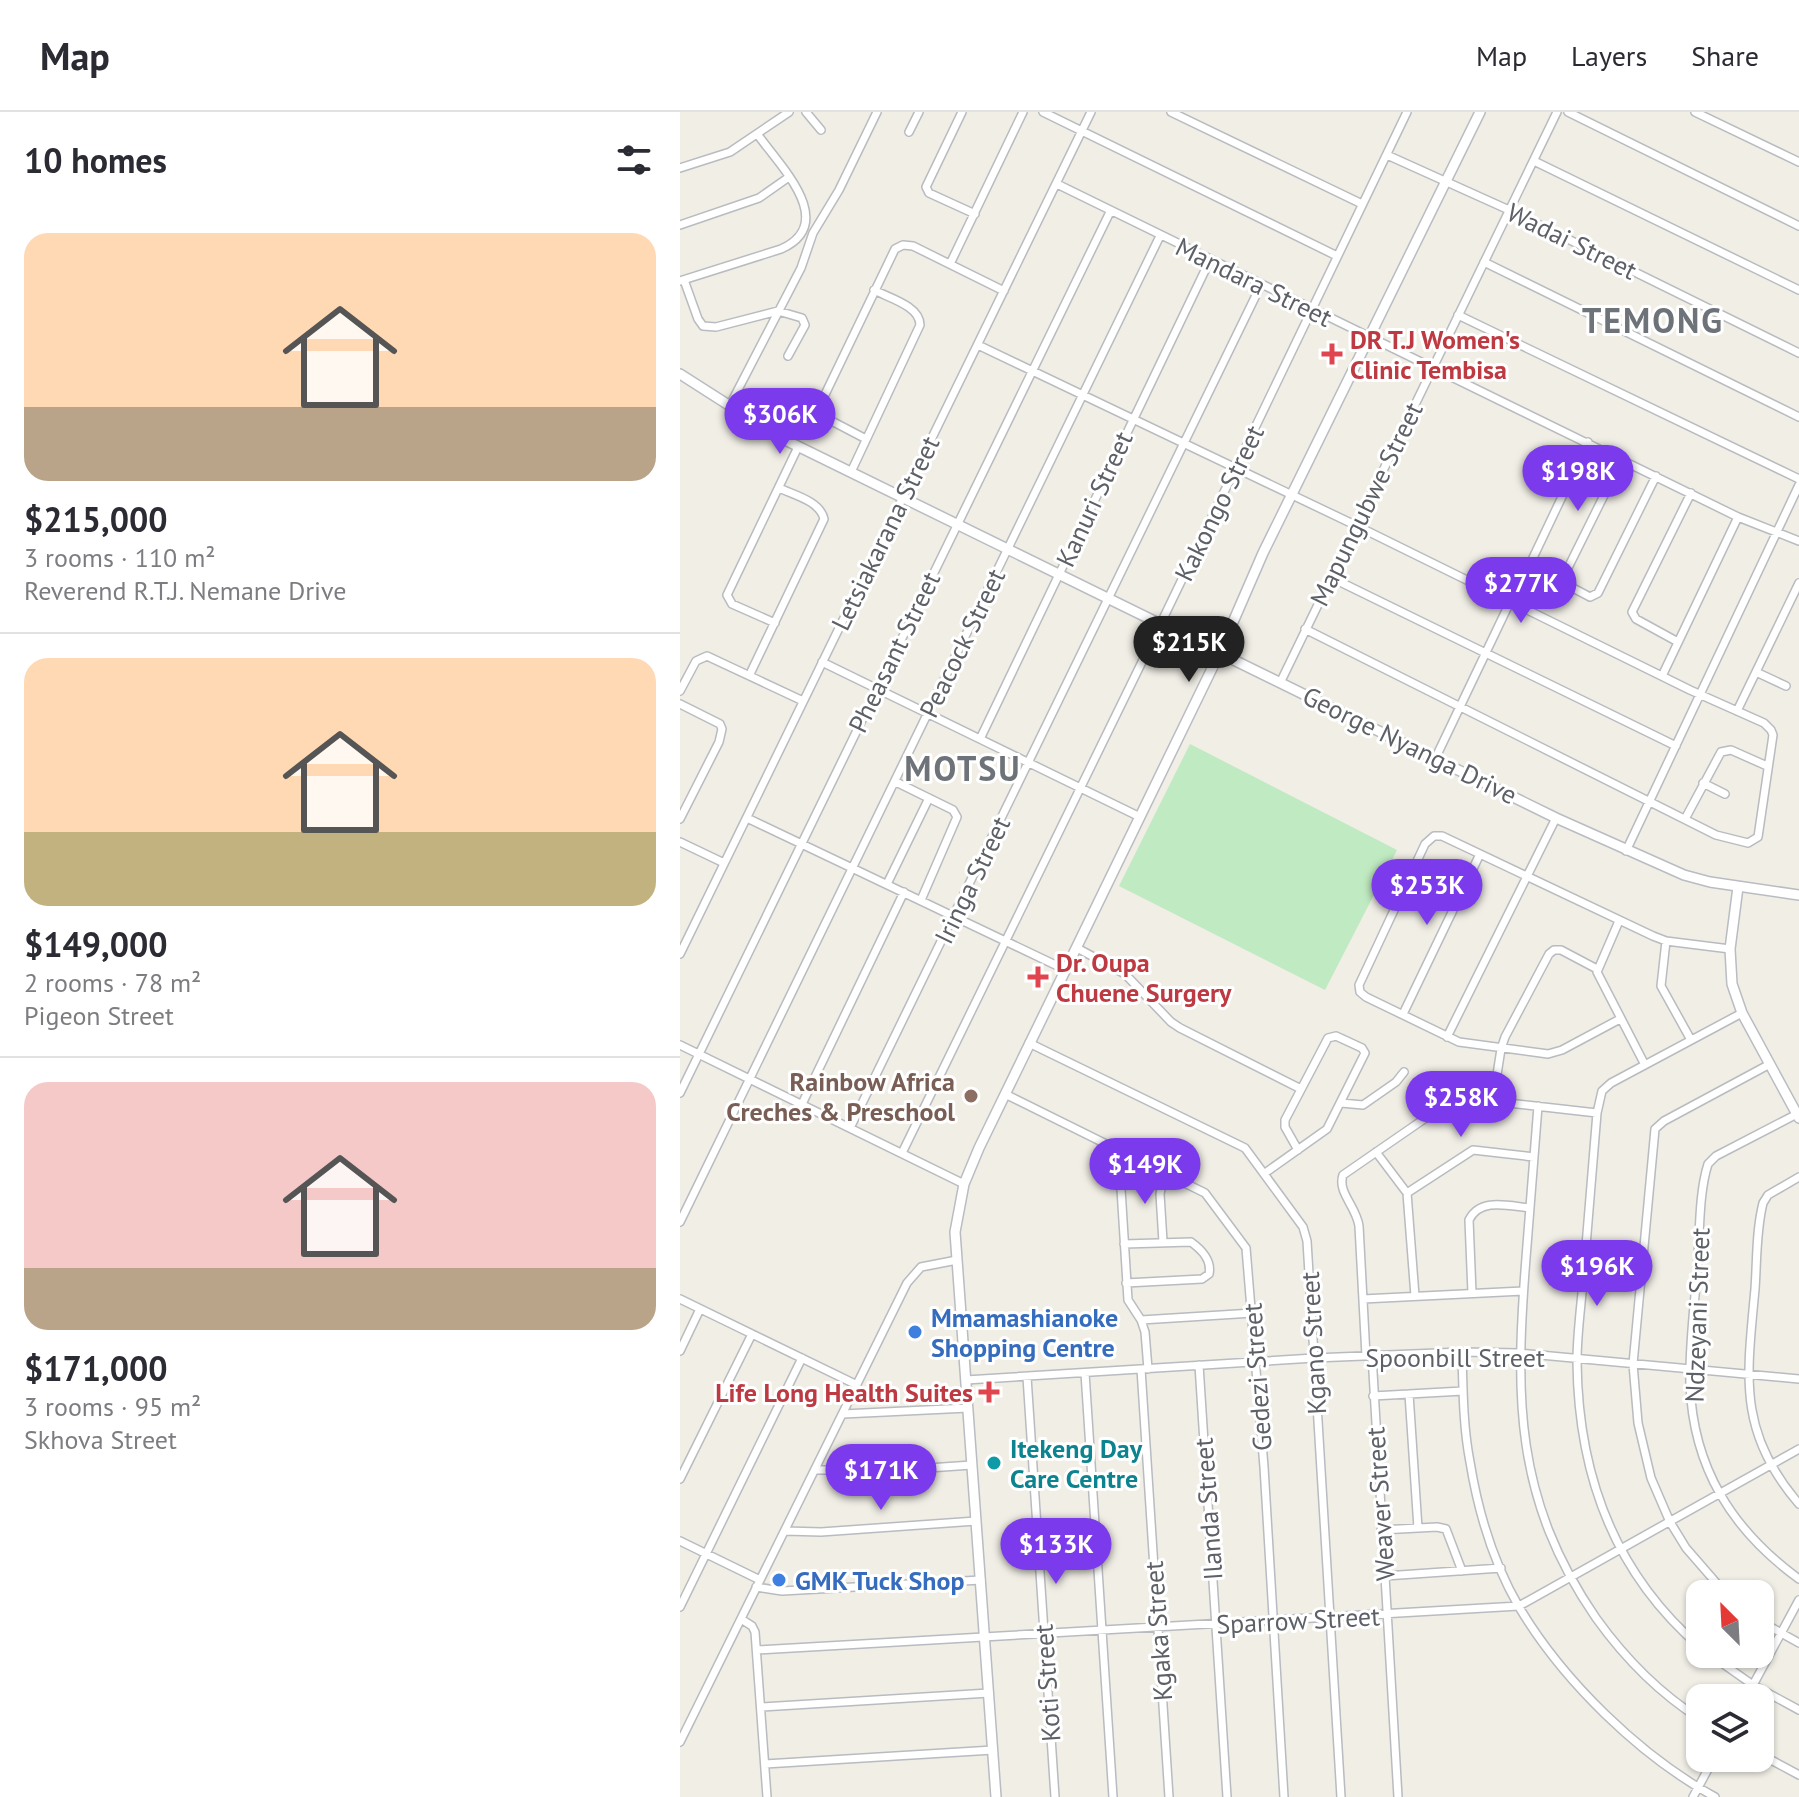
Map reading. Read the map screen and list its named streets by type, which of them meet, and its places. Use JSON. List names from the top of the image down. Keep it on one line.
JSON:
{"streets":{"street":["Wadai Street","Mandara Street","Kanuri Street","Kakongo Street","Mapungubwe Street","Letsiakarana Street","Peacock Street","Pheasant Street","George Nyanga Drive","Iringa Street","Ndzeyani Street","Kgano Street","Spoonbill Street","Gedezi Street","Weaver Street","Ilanda Street","Sparrow Street","Kgaka Street","Koti Street"]},"crossings":[["Wadai Street","Kakongo Street"],["Wadai Street","Mapungubwe Street"],["Mandara Street","Kanuri Street"],["Mandara Street","Kakongo Street"],["Mandara Street","Mapungubwe Street"],["Mandara Street","Letsiakarana Street"],["Mandara Street","Peacock Street"],["Mandara Street","Pheasant Street"],["Mandara Street","Iringa Street"],["Kanuri Street","George Nyanga Drive"],["Kakongo Street","George Nyanga Drive"],["Mapungubwe Street","George Nyanga Drive"],["Letsiakarana Street","George Nyanga Drive"],["Peacock Street","George Nyanga Drive"],["Pheasant Street","George Nyanga Drive"],["George Nyanga Drive","Iringa Street"],["Ndzeyani Street","Spoonbill Street"],["Ndzeyani Street","Sparrow Street"],["Kgano Street","Spoonbill Street"],["Kgano Street","Sparrow Street"],["Spoonbill Street","Gedezi Street"],["Spoonbill Street","Weaver Street"],["Spoonbill Street","Ilanda Street"],["Spoonbill Street","Kgaka Street"],["Spoonbill Street","Koti Street"],["Gedezi Street","Sparrow Street"],["Gedezi Street","Kgaka Street"],["Weaver Street","Sparrow Street"],["Ilanda Street","Sparrow Street"],["Sparrow Street","Kgaka Street"],["Sparrow Street","Koti Street"]],"districts":["TEMONG","MOTSU"],"places":{"health":["DR T.J Women's Clinic Tembisa","Dr. Oupa Chuene Surgery","Life Long Health Suites"],"other":["Rainbow Africa Creches & Preschool","Mmamashianoke Shopping Centre","Itekeng Day Care Centre","GMK Tuck Shop"]},"north":"top left","page":{"header":"Map","nav":["Map","Layers","Share"],"heading":"10 homes","list":[{"name":"$215,000","note":"3 rooms · 110 m² · Reverend R.T.J. Nemane Drive"},{"name":"$149,000","note":"2 rooms · 78 m² · Pigeon Street"},{"name":"$171,000","note":"3 rooms · 95 m² · Skhova Street"}],"price":["$306K","$198K","$277K","$215K","$253K","$258K","$149K","$196K","$171K","$133K"]}}
